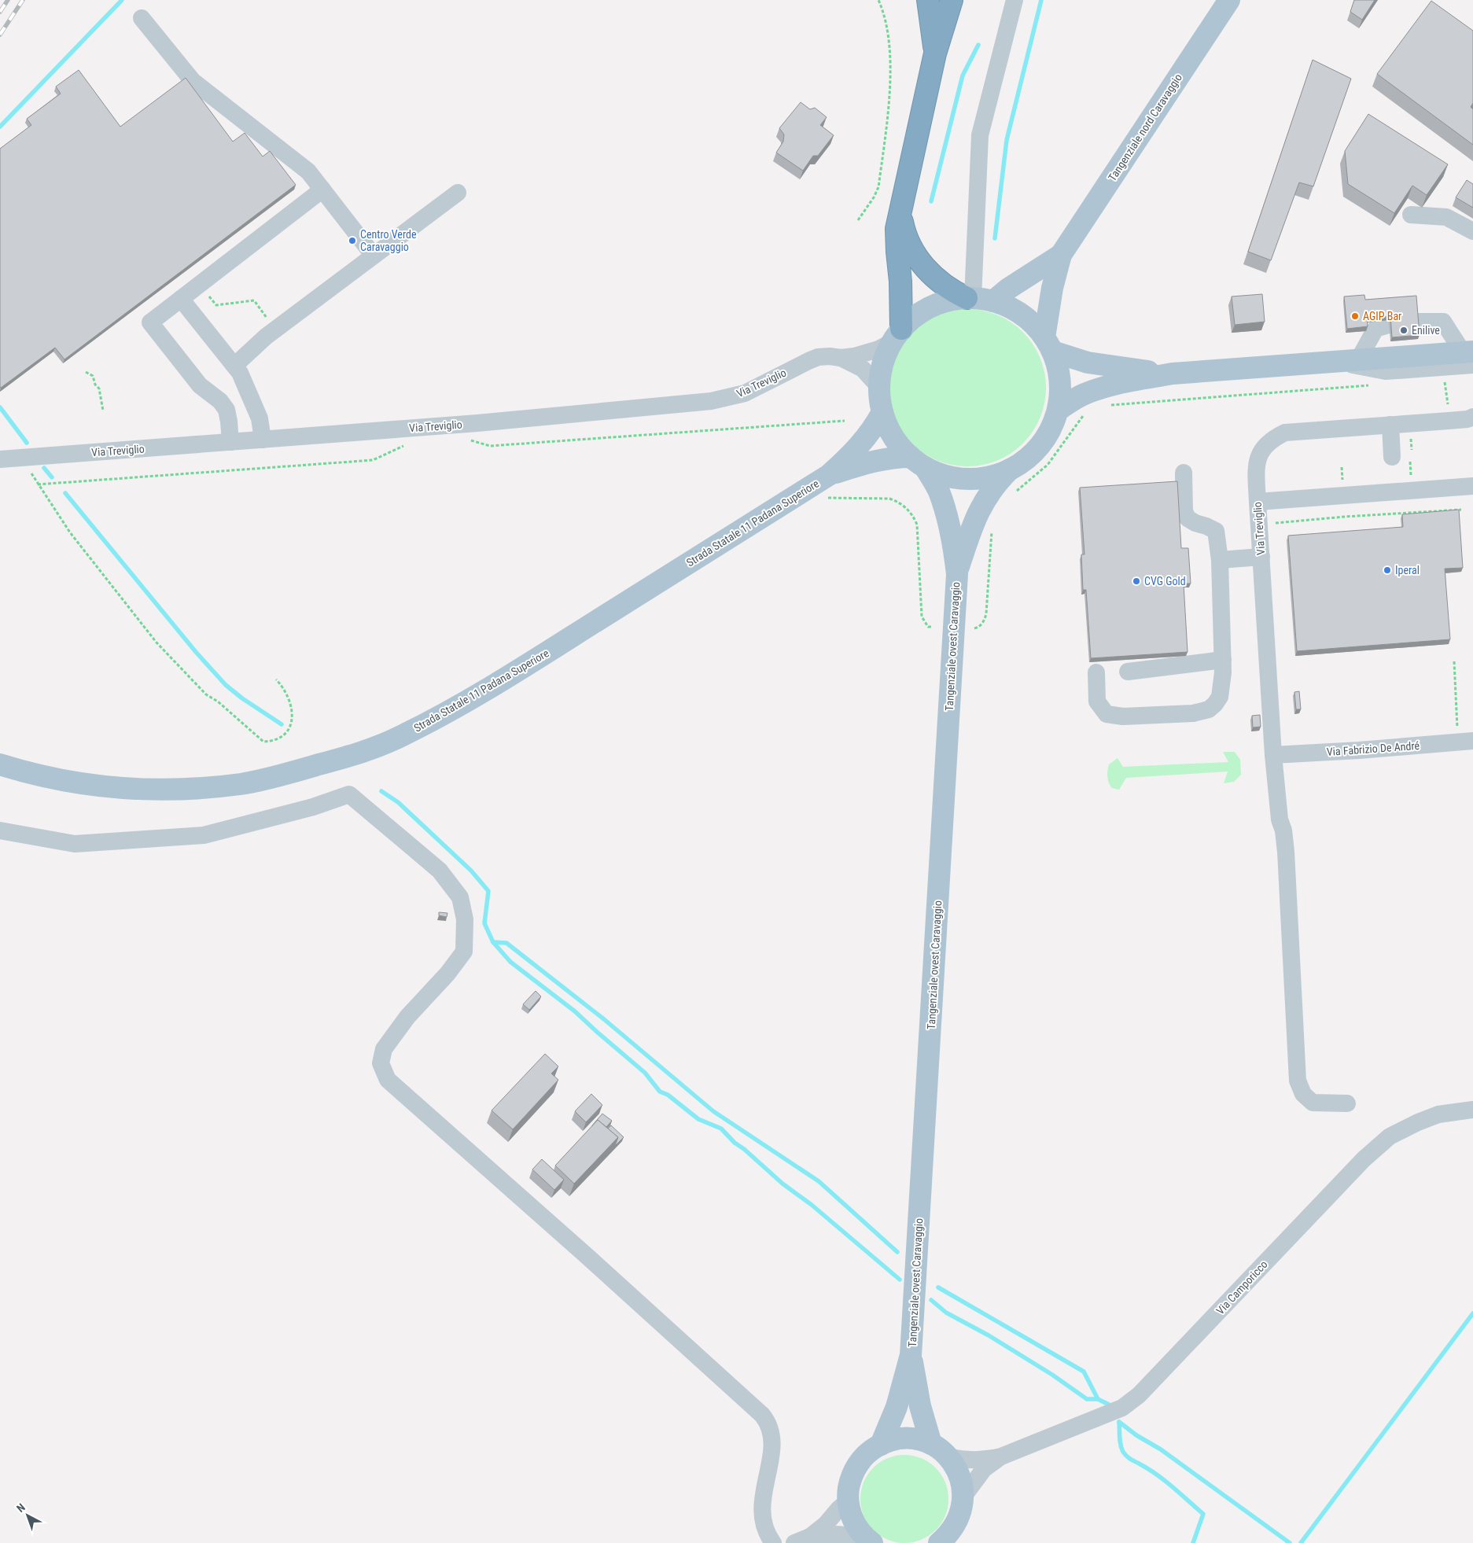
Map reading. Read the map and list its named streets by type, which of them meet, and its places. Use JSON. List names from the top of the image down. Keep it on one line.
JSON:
{"streets":{"main road":["Tangenziale nord Caravaggio","Strada Statale 11 Padana Superiore","Tangenziale ovest Caravaggio"],"street":["Via Treviglio","Via Fabrizio De André","Via Camporicco"]},"crossings":[["Via Treviglio","Via Fabrizio De André"],["Strada Statale 11 Padana Superiore","Tangenziale ovest Caravaggio"]],"places":["Centro Verde Caravaggio","AGIP Bar","Enilive","Iperal","CVG Gold"],"north":"top left"}
